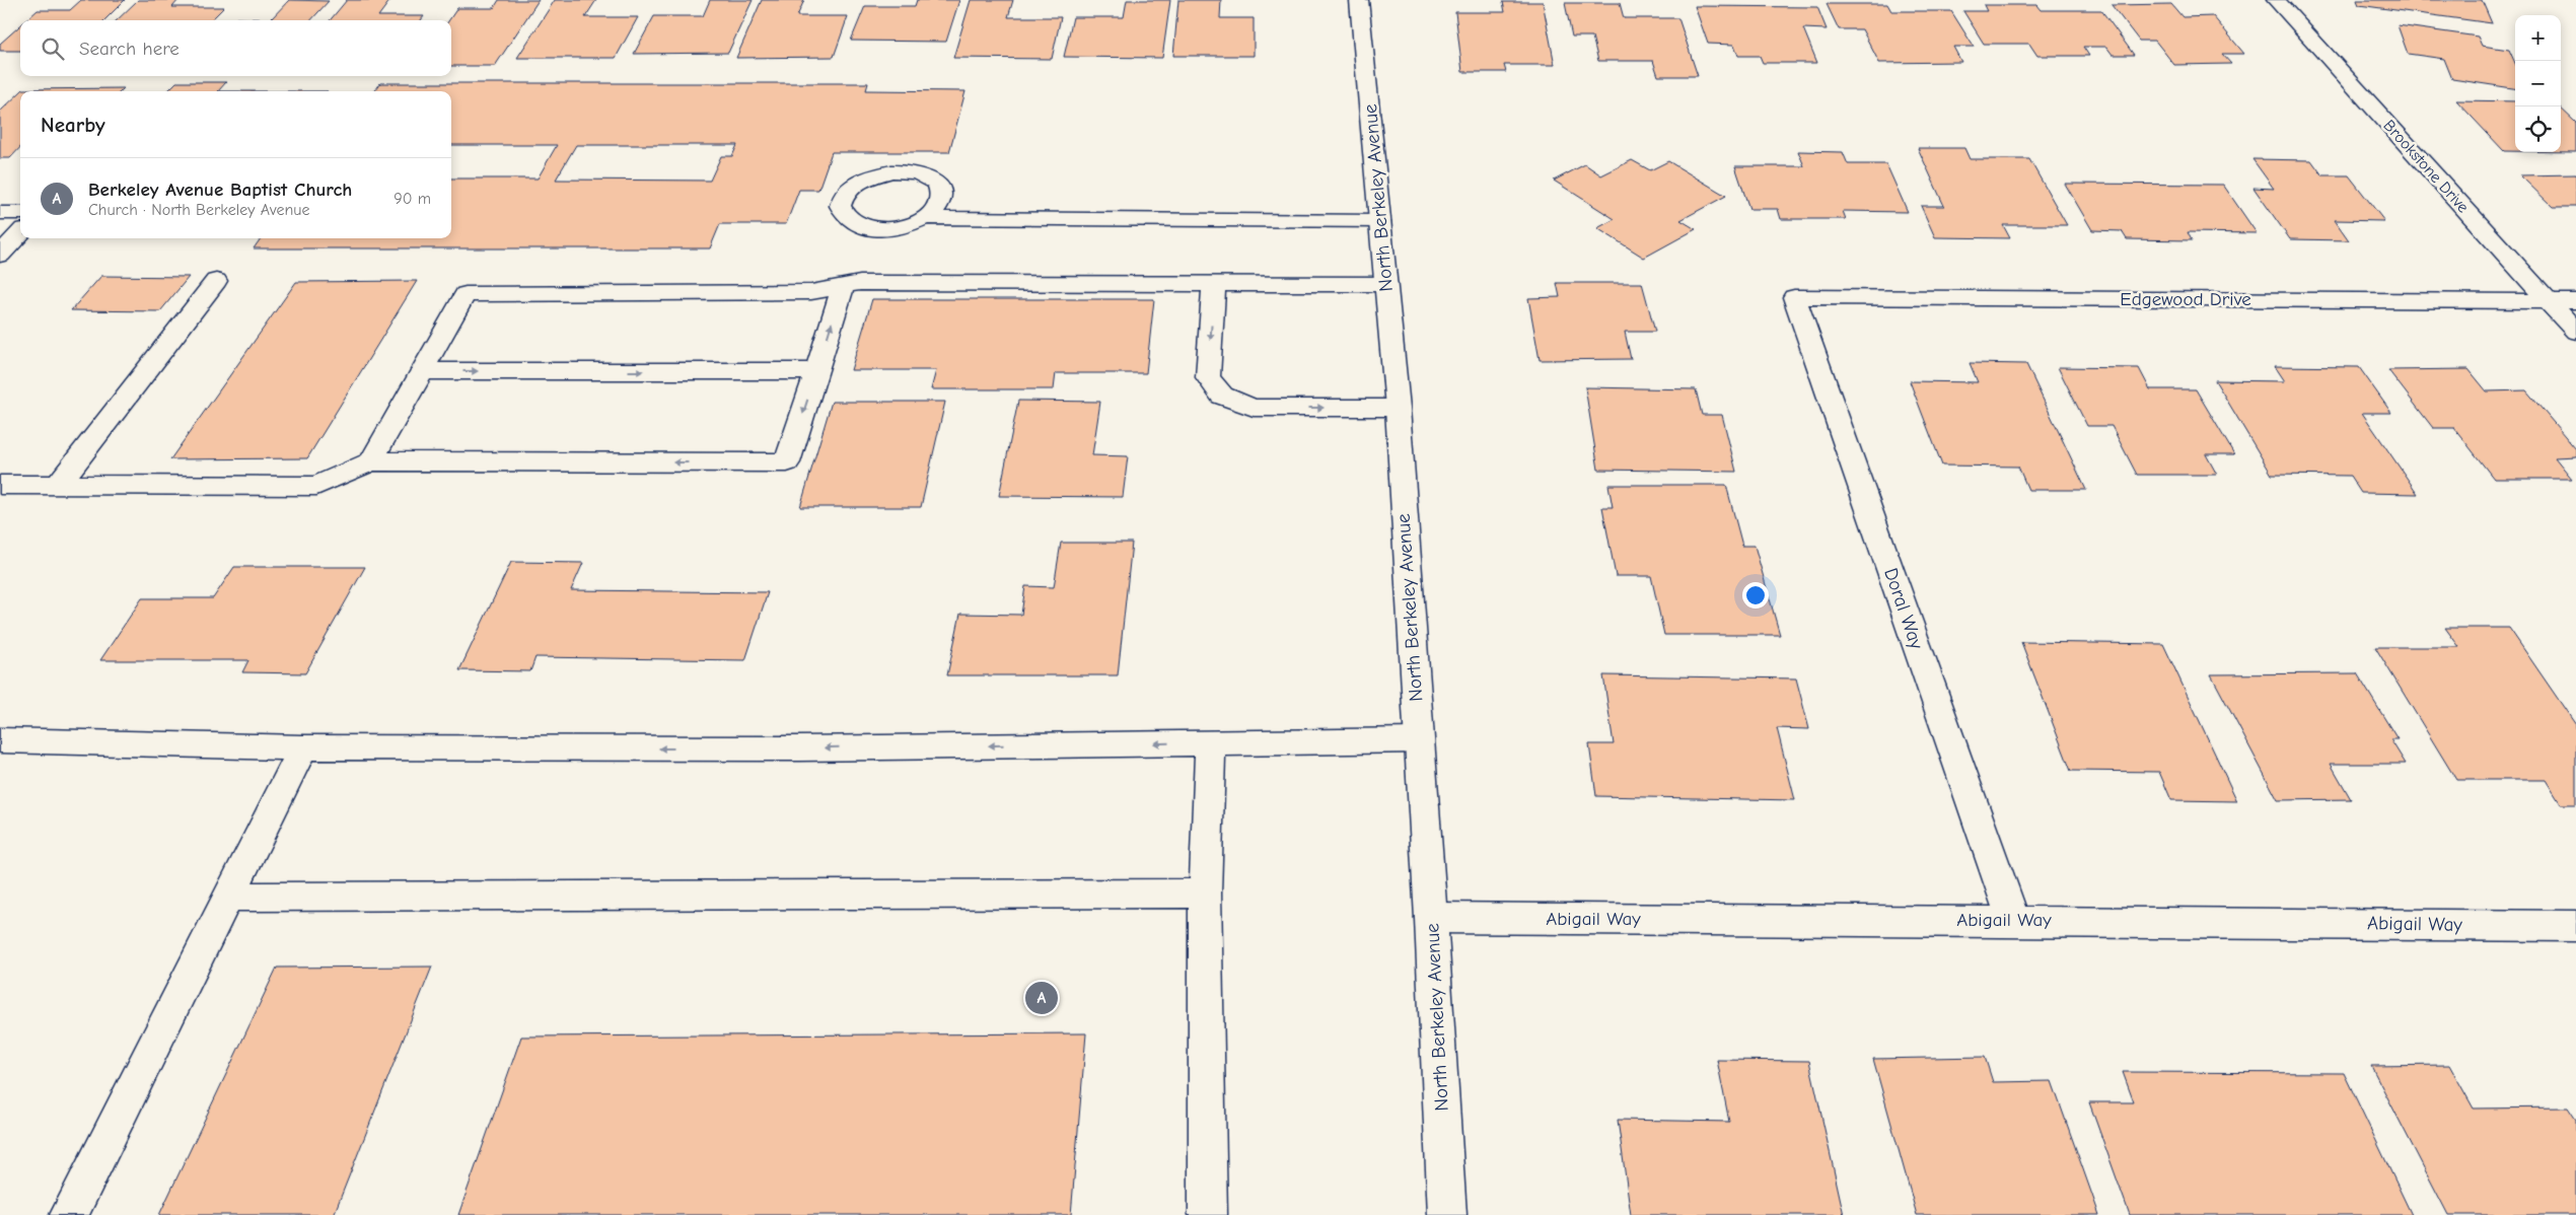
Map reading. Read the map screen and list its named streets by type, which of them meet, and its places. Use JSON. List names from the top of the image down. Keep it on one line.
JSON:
{"streets":{"street":["Brookstone Drive","North Berkeley Avenue","Edgewood Drive","Doral Way","Abigail Way"]},"crossings":[["Brookstone Drive","Edgewood Drive"],["North Berkeley Avenue","Abigail Way"],["Edgewood Drive","Doral Way"],["Doral Way","Abigail Way"]],"page":{"map_buttons":["+","−"],"search":"Search here","heading":"Nearby","list":[{"mark":"A","name":"Berkeley Avenue Baptist Church","note":"Church · North Berkeley Avenue","value":"90 m"}],"pins":"A"}}
